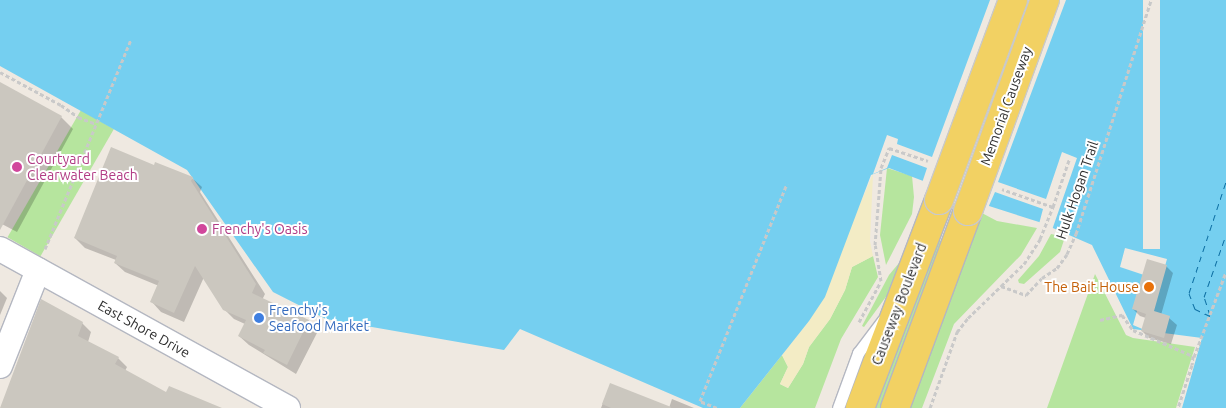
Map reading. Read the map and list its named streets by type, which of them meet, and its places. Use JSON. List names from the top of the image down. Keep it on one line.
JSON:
{"streets":{"main road":["Memorial Causeway","Causeway Boulevard"],"street":["East Shore Drive"],"path":["Hulk Hogan Trail"]},"places":["Courtyard Clearwater Beach","Frenchy's Oasis","The Bait House","Frenchy's Seafood Market"]}
